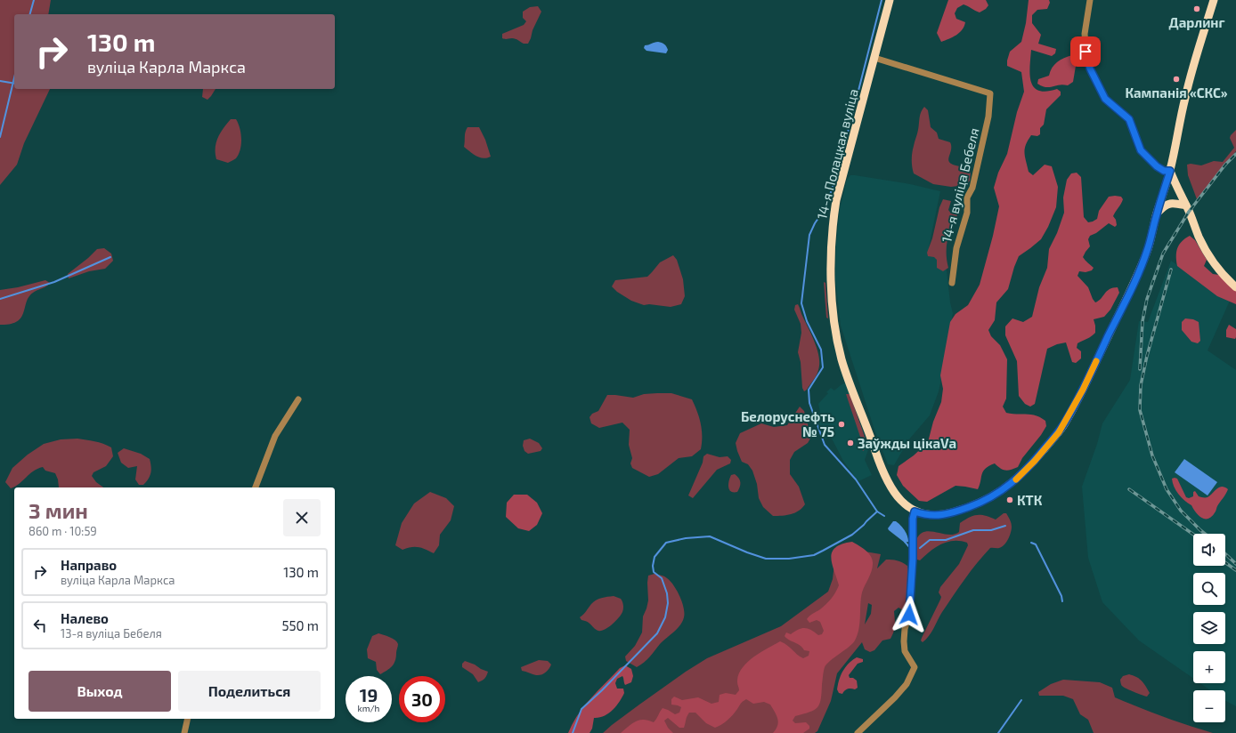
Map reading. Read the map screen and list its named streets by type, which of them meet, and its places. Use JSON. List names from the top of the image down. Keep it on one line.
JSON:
{"streets":{"main road":["14-я Полацкая вуліца"],"street":["14-я вуліца Бебеля"]},"crossings":[["14-я Полацкая вуліца","14-я вуліца Бебеля"]],"places":["Дарлинг","Кампанія «СКС»","Белоруснефть № 75","Заўжды цікаVа","КТК"],"page":{"turn":["130 m","вуліца Карла Маркса"],"heading":["3 мин","860 m · 10:59"],"map_buttons":["+","−"],"list":[{"name":"Направо","note":"вуліца Карла Маркса","value":"130 m"},{"name":"Налево","note":"13-я вуліца Бебеля","value":"550 m"}],"buttons":["Выход","Поделиться"],"speed":"19 km/h","limit":"30"}}
